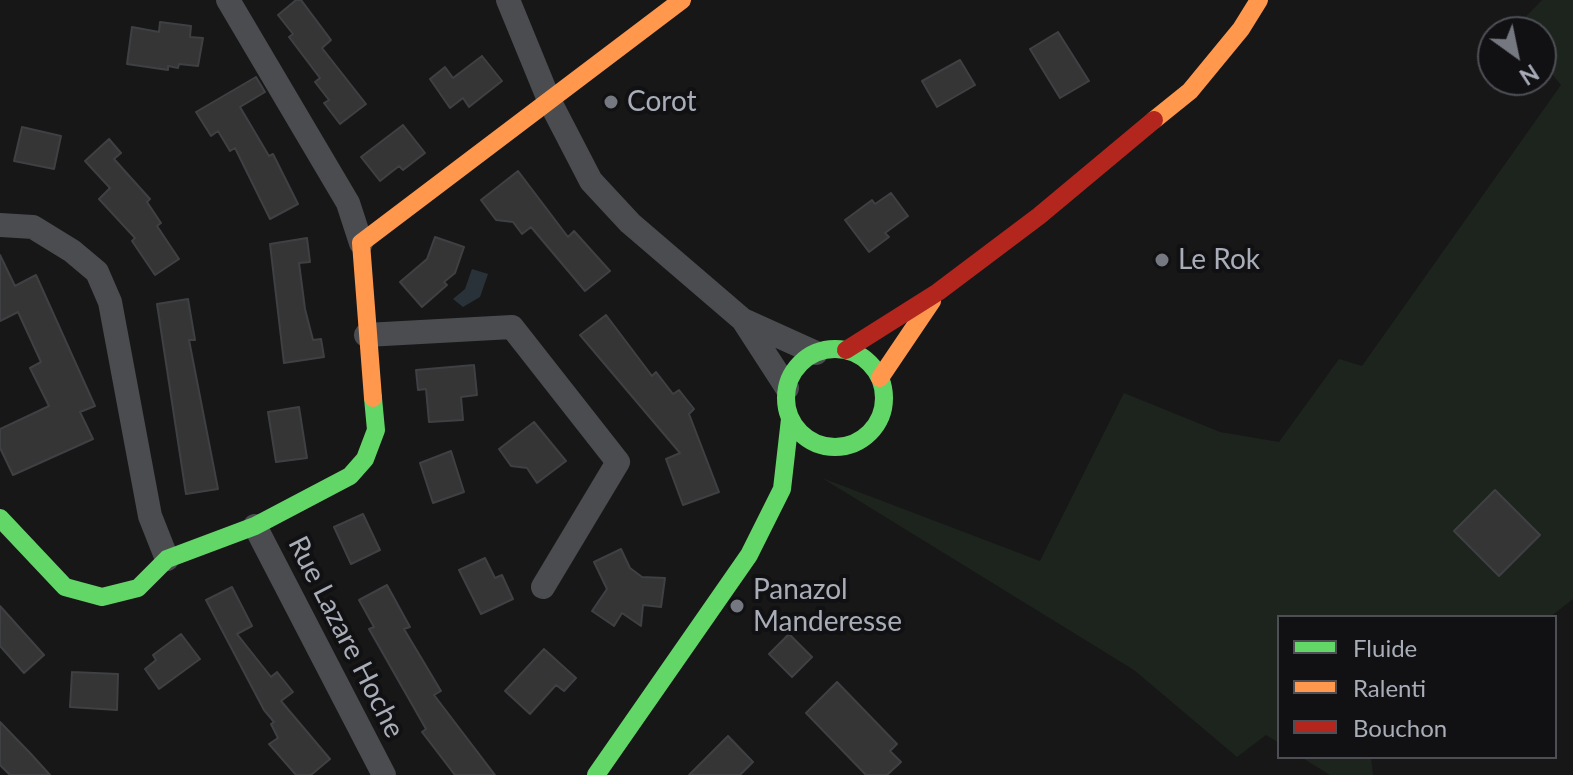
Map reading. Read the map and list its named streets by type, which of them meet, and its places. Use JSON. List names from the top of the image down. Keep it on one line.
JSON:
{"streets":{"street":["Rue Lazare Hoche"]},"places":["Corot","Le Rok","Panazol Manderesse"],"legend":["Fluide","Ralenti","Bouchon"],"north":"bottom right"}
